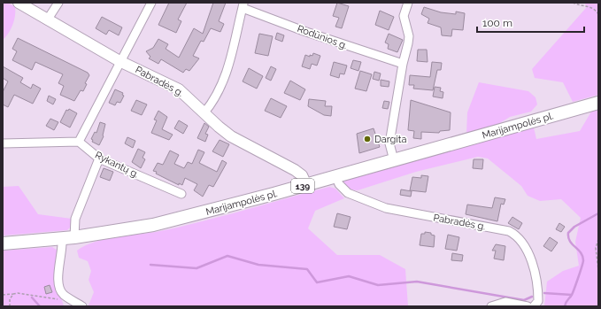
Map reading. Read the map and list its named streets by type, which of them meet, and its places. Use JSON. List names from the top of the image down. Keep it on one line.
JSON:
{"streets":{"main road":["Marijampolės pl.","139"],"street":["Rodūnios g.","Pabradės g.","Rykantų g."]},"crossings":[["Pabradės g.","Marijampolės pl."]],"places":["Dargita"],"scale_bar":"100 m"}
